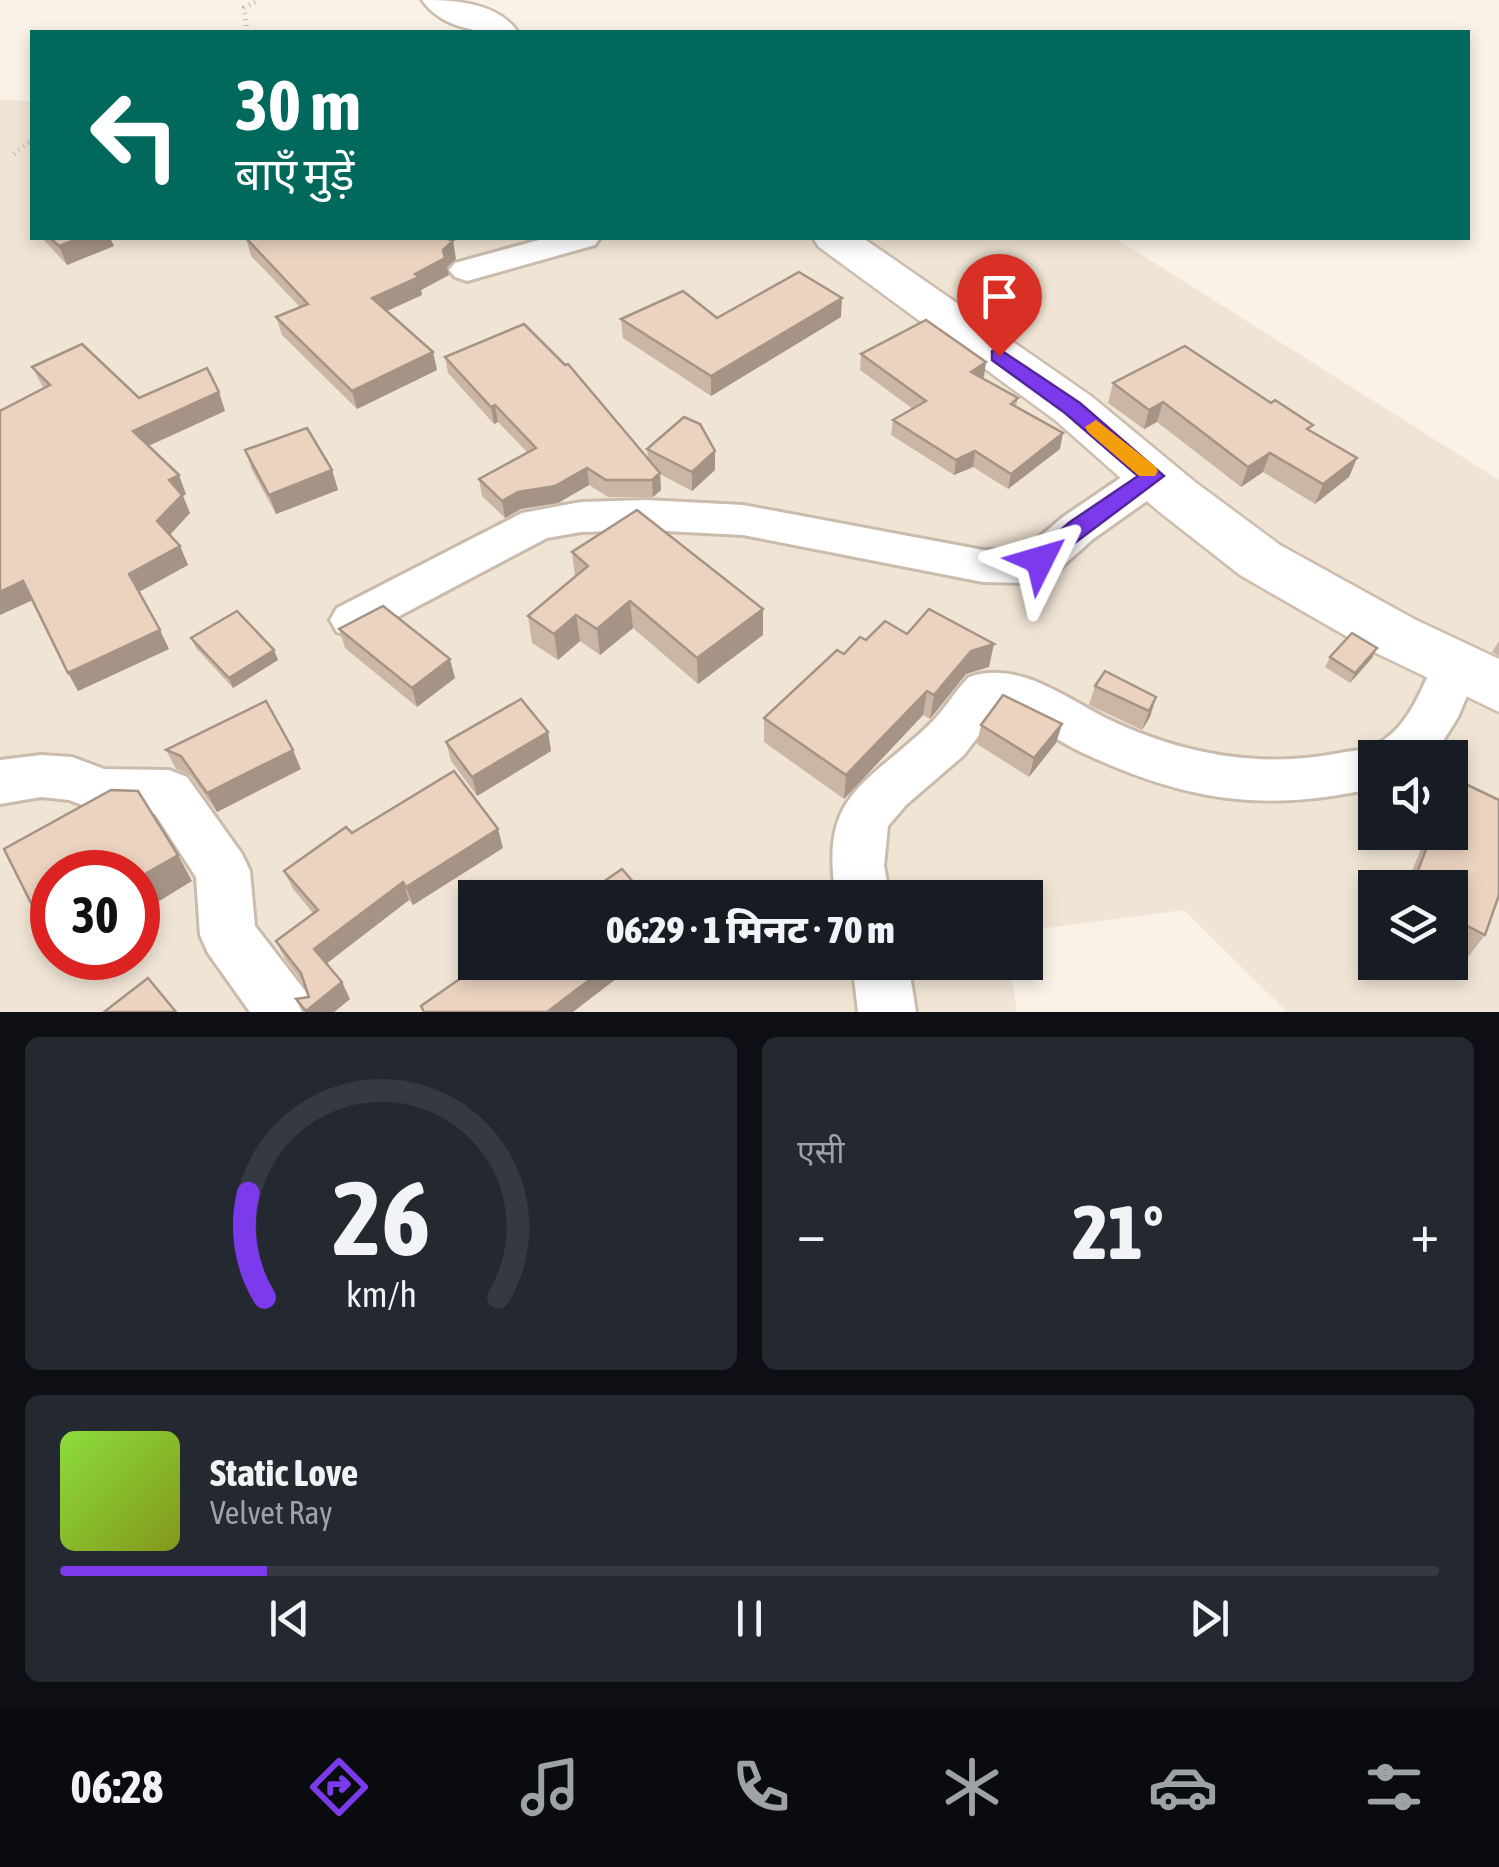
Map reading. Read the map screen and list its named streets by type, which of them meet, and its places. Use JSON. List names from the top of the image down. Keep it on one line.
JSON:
{"page":{"turn":["30 m","बाएँ मुड़ें"],"limit":"30","trip":"06:29 · 1 मिनट · 70 m","tile":"एसी","heat":["−","21°","+"],"song":["Static Love","Velvet Ray"],"tabs":"06:28","gauge":["26","km/h"]}}
